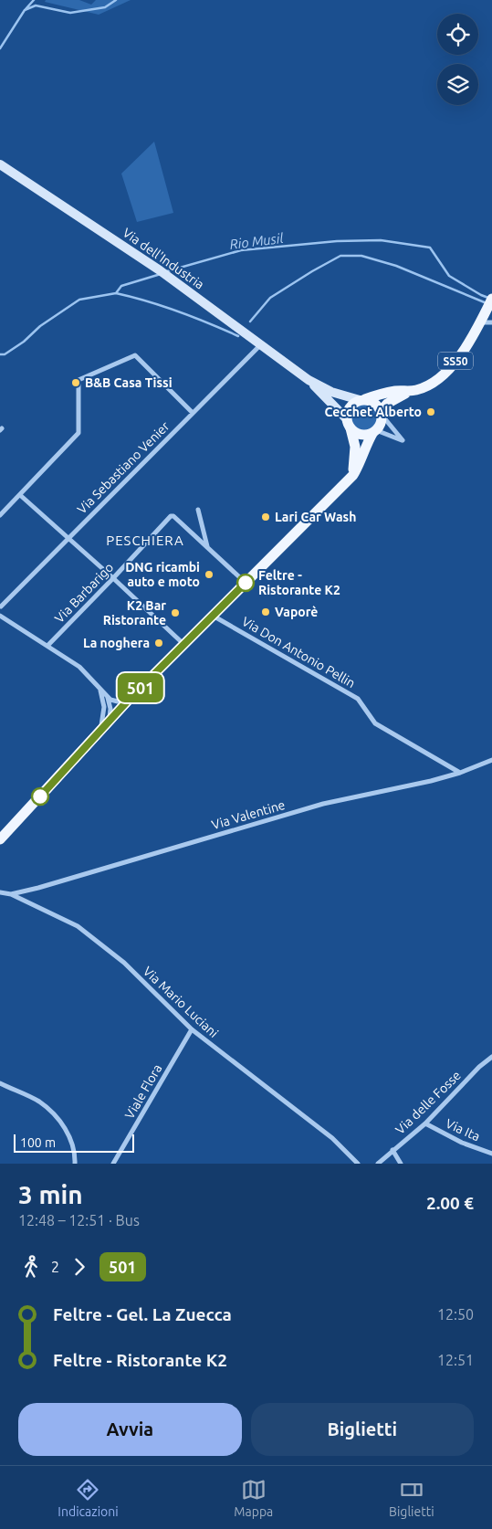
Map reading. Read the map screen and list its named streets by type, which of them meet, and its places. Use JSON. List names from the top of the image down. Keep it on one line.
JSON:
{"streets":{"main road":["SS50"],"street":["Via dell'Industria","Via Sebastiano Venier","Via Barbarigo","Via Don Antonio Pellin","Via Valentine","Via Mario Luciani","Viale Flora","Via delle Fosse","Via Ita"]},"crossings":[["Via dell'Industria","SS50"],["Via dell'Industria","Via Sebastiano Venier"],["Via Don Antonio Pellin","Via Valentine"],["Via Valentine","Via Mario Luciani"],["Via Mario Luciani","Viale Flora"],["Via delle Fosse","Via Ita"]],"districts":["PESCHIERA"],"water":["Rio Musil"],"places":["B&B Casa Tissi","Cecchet Alberto","Lari Car Wash","DNG ricambi auto e moto","Feltre - Ristorante K2","Vaporè","K2 Bar Ristorante","La noghera"],"lines":["bus line 501"],"scale_bar":"100 m","page":{"on_map":"501","scale":"100 m","heading":["3 min","12:48 – 12:51 · Bus","2.00 €"],"legs":["2","501"],"list":[{"name":"Feltre - Gel. La Zuecca","value":"12:50"},{"name":"Feltre - Ristorante K2","value":"12:51"}],"buttons":["Avvia","Biglietti"],"tabs":["Indicazioni","Mappa","Biglietti"]}}
